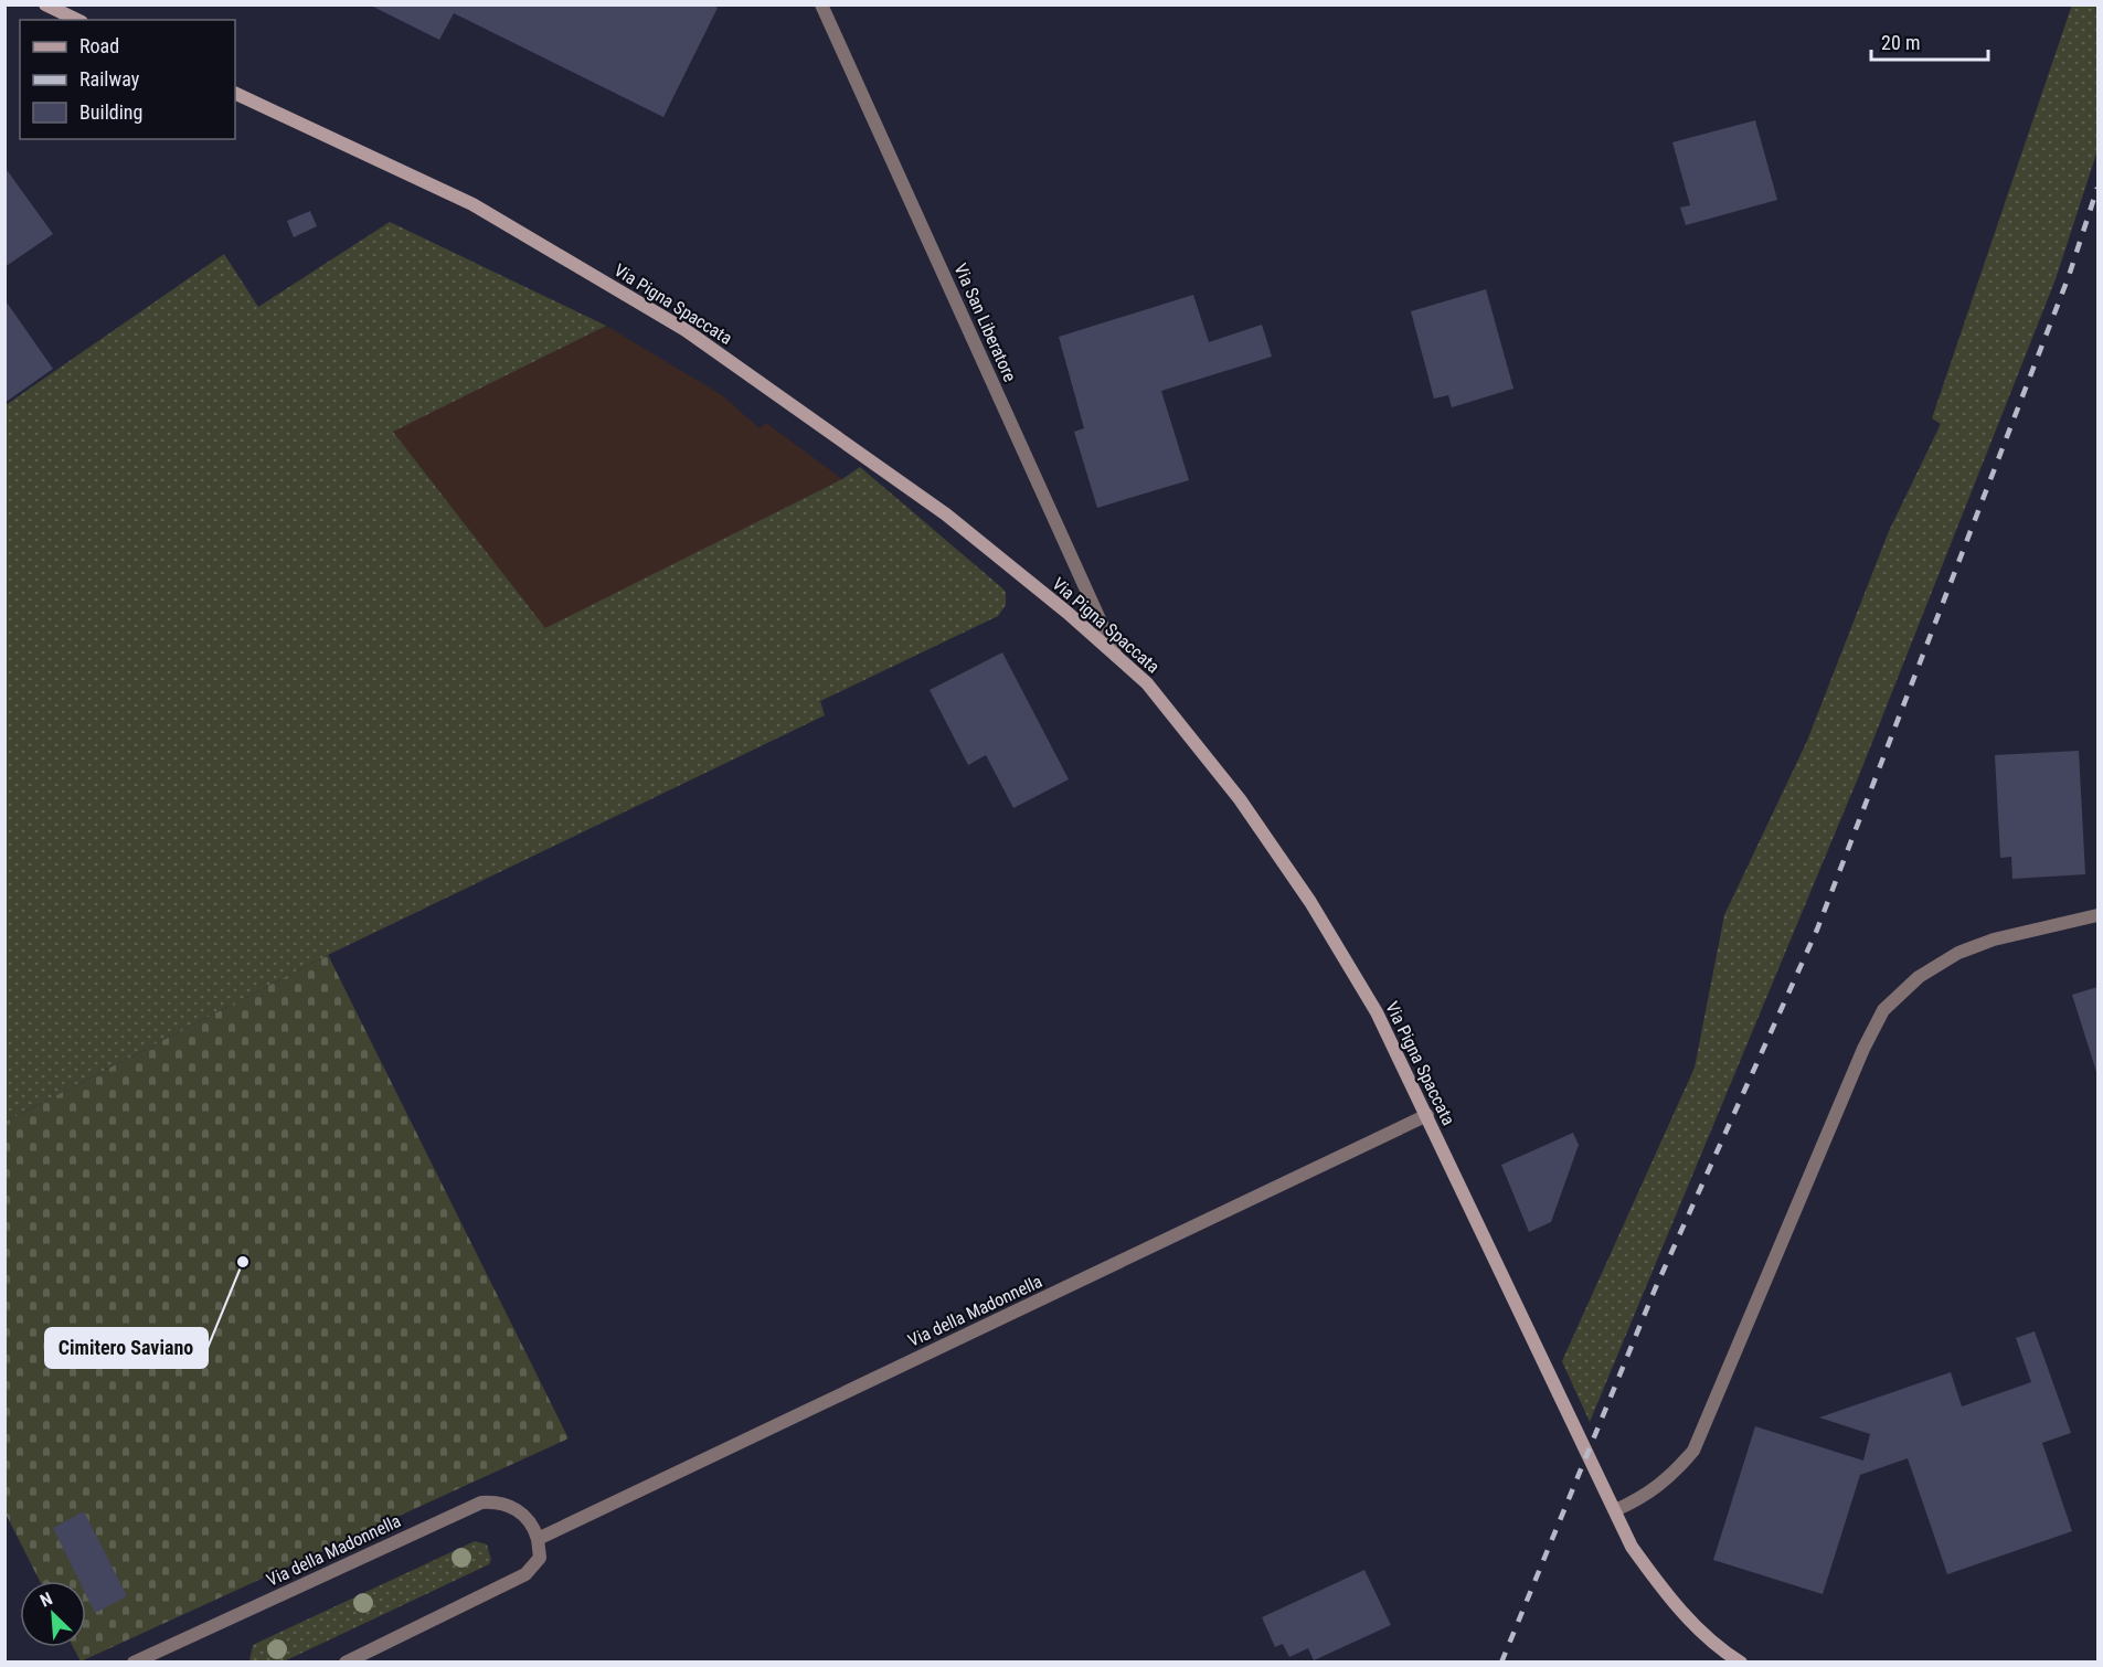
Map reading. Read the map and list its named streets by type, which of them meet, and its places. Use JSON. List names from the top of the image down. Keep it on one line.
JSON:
{"streets":{"main road":["Via Pigna Spaccata"],"street":["Via San Liberatore","Via della Madonnella"]},"crossings":[["Via Pigna Spaccata","Via San Liberatore"],["Via Pigna Spaccata","Via della Madonnella"]],"places":["Cimitero Saviano"],"legend":["Road","Railway","Building"],"scale_bar":"20 m","north":"top left"}
